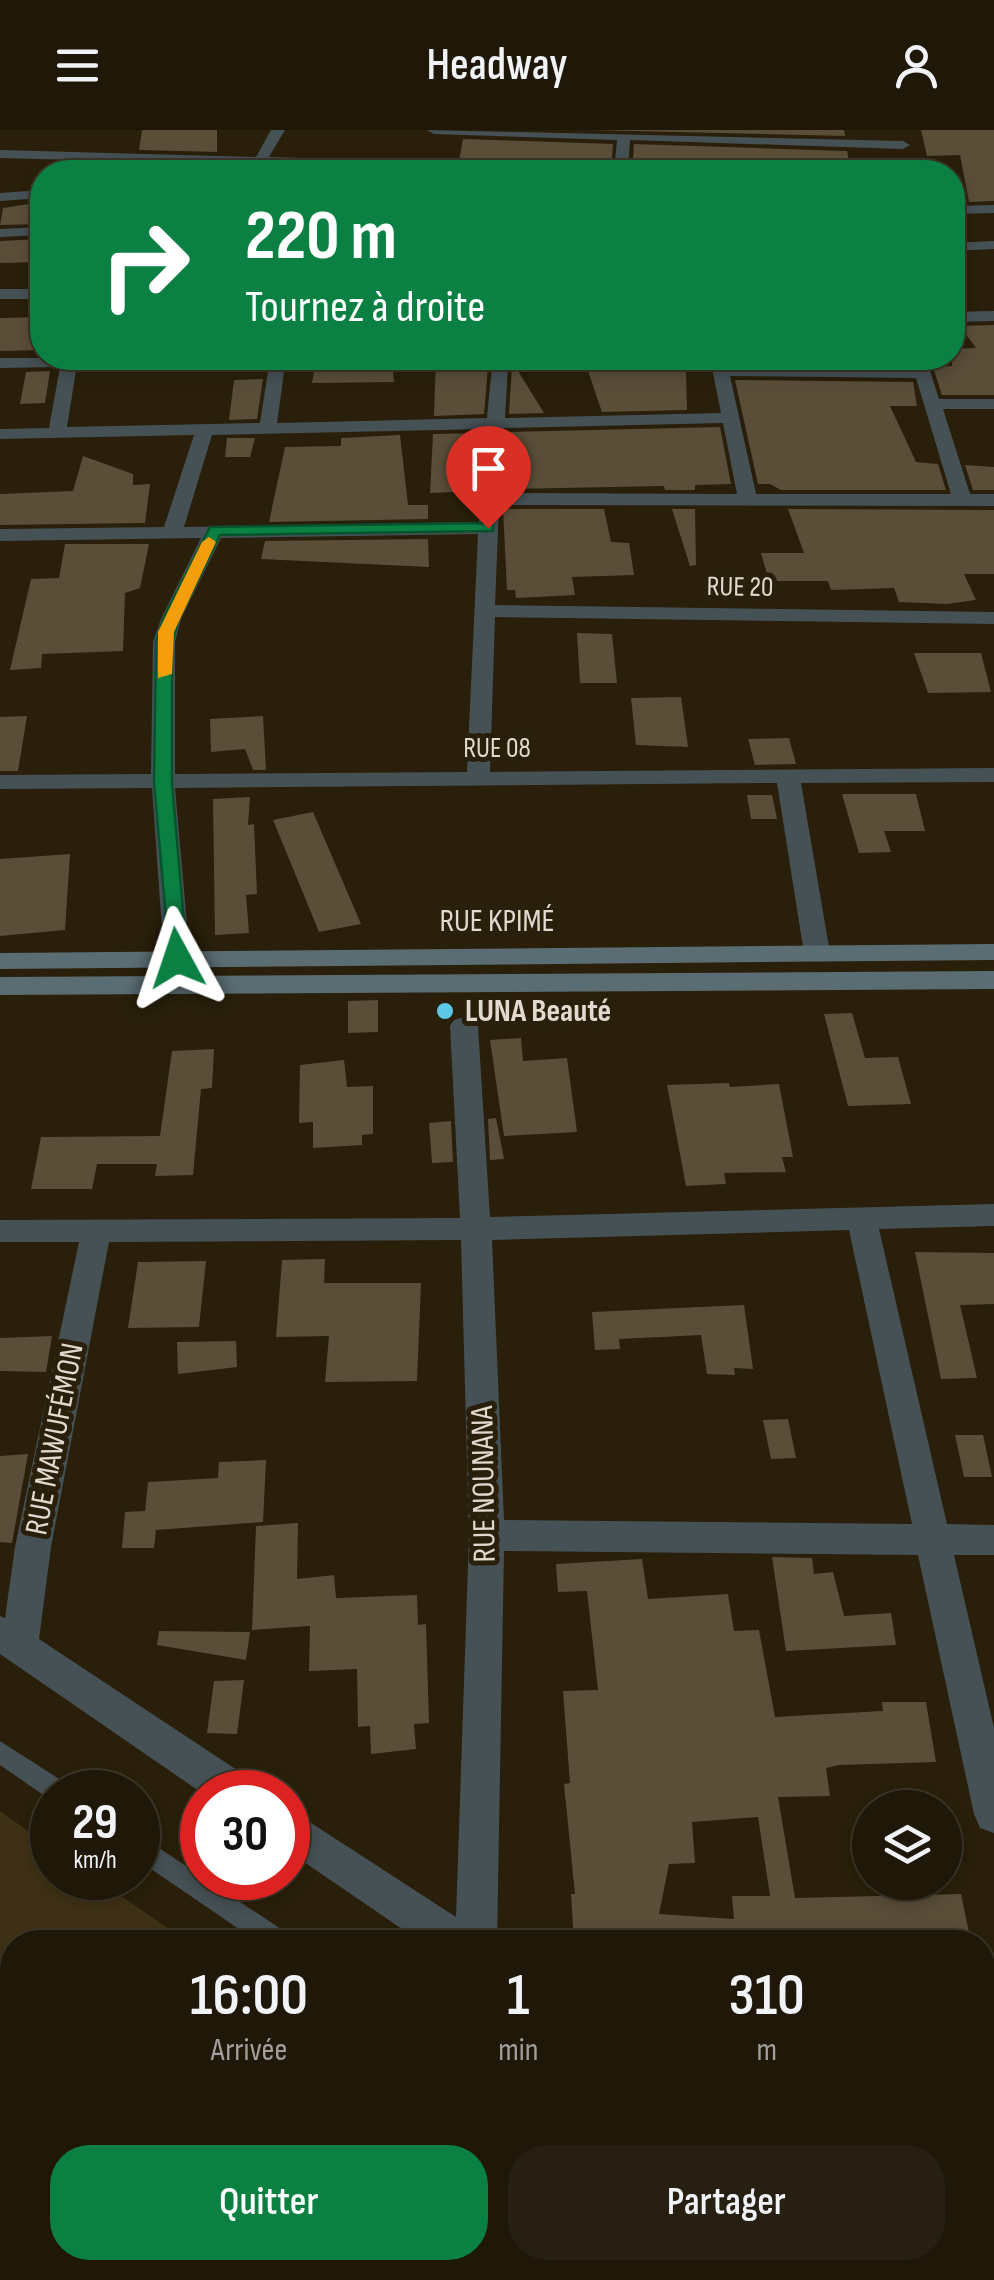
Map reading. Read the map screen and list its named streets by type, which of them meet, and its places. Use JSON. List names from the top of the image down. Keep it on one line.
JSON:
{"streets":{"main road":["RUE KPIMÉ"],"street":["RUE 20","RUE 08","RUE MAWUFÉMON","RUE NOUNANA"]},"places":["LUNA Beauté"],"page":{"header":"Headway","turn":["220 m","Tournez à droite"],"speed":"29 km/h","limit":"30","eta":["16:00","Arrivée","1","min","310","m"],"buttons":["Quitter","Partager"]}}
